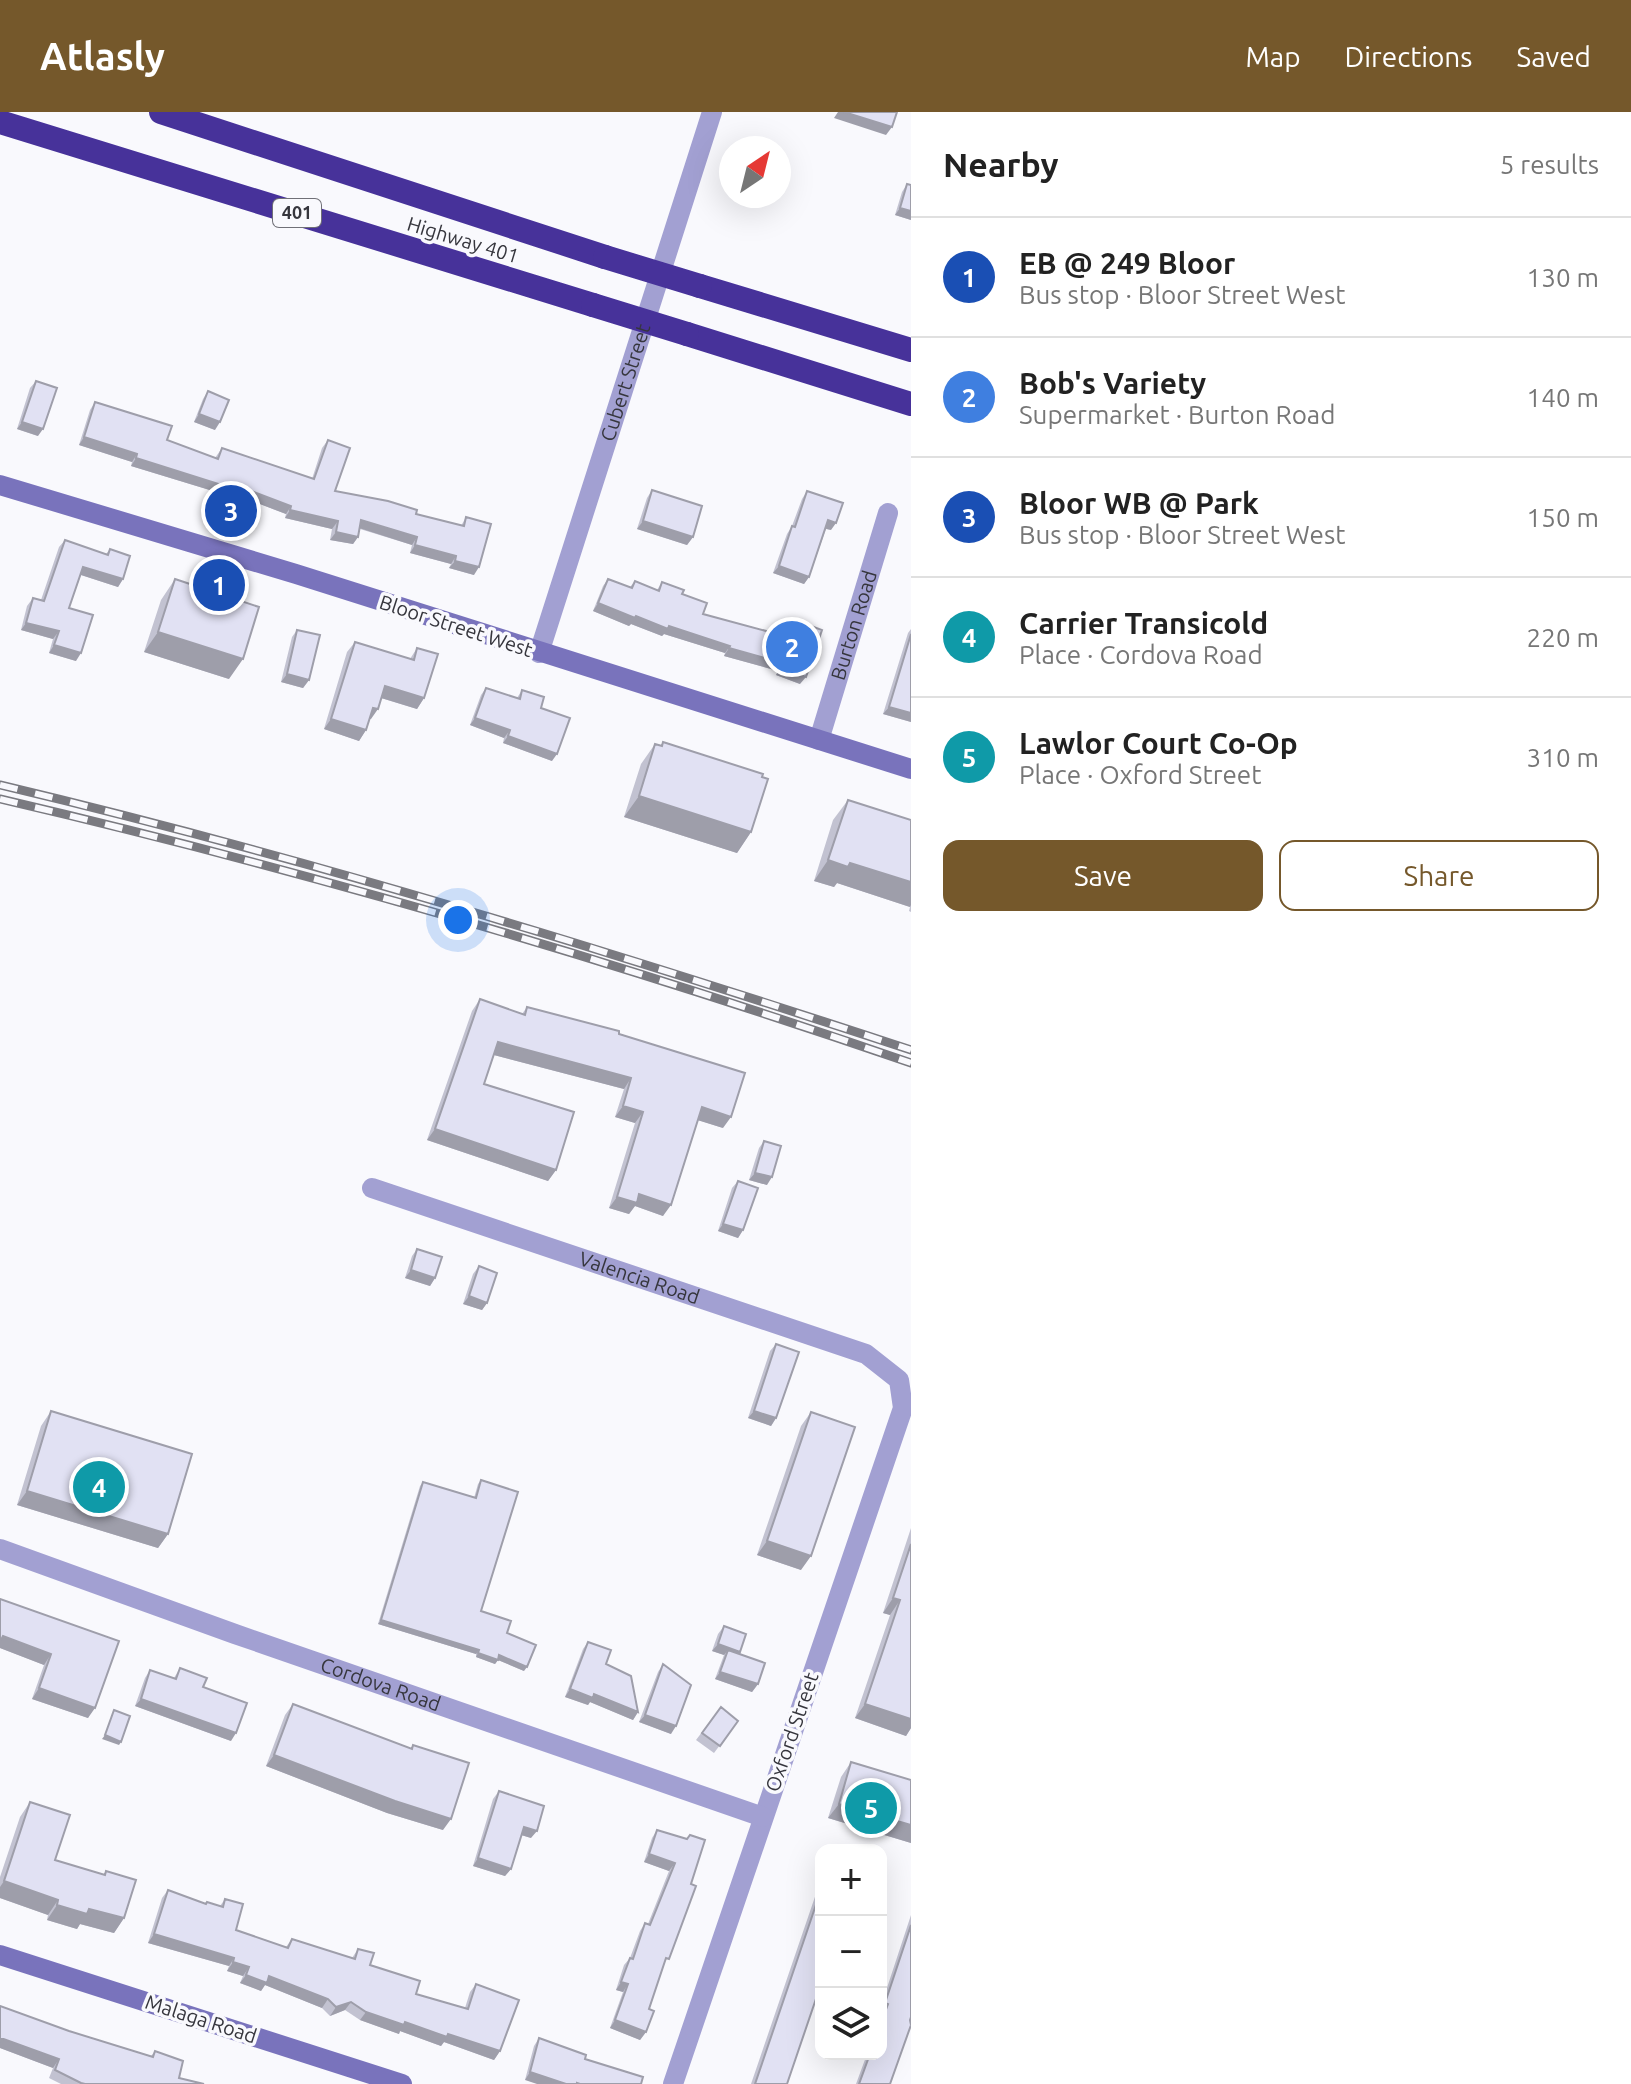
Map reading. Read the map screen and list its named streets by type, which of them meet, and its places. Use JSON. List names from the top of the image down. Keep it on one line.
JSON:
{"streets":{"highway":["401","Highway 401"],"main road":["Bloor Street West","Malaga Road"],"street":["Cubert Street","Burton Road","Valencia Road","Cordova Road","Oxford Street"]},"crossings":[["Cubert Street","Bloor Street West"],["Bloor Street West","Burton Road"],["Valencia Road","Oxford Street"],["Cordova Road","Oxford Street"]],"north":"top right","page":{"header":"Atlasly","nav":["Map","Directions","Saved"],"heading":["Nearby","5 results"],"list":[{"mark":"1","name":"EB @ 249 Bloor","note":"Bus stop · Bloor Street West","value":"130 m"},{"mark":"2","name":"Bob's Variety","note":"Supermarket · Burton Road","value":"140 m"},{"mark":"3","name":"Bloor WB @ Park","note":"Bus stop · Bloor Street West","value":"150 m"},{"mark":"4","name":"Carrier Transicold","note":"Place · Cordova Road","value":"220 m"},{"mark":"5","name":"Lawlor Court Co-Op","note":"Place · Oxford Street","value":"310 m"}],"pins":["3","1","2","4","5"],"buttons":["Save","Share"],"map_buttons":["+","−"]}}
